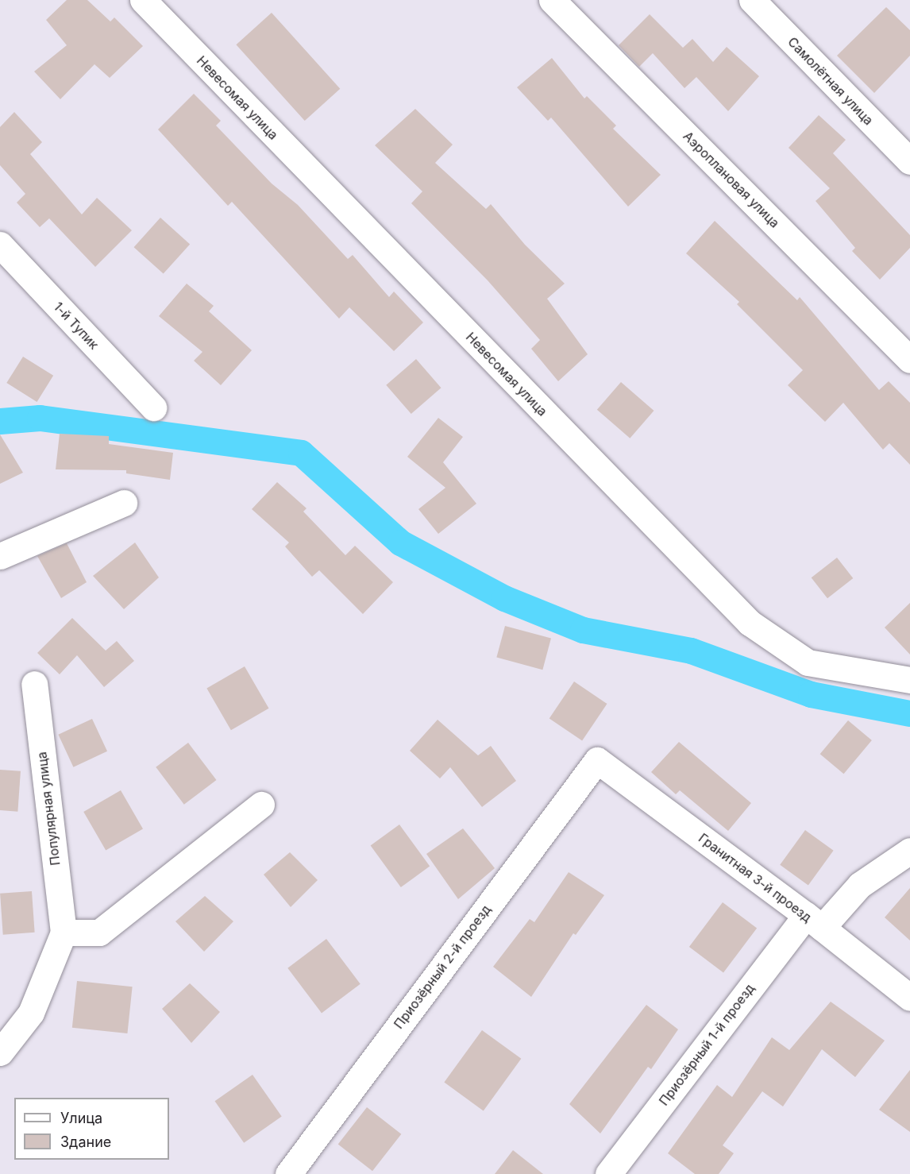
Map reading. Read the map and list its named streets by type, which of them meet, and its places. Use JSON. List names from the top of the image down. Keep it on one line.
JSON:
{"streets":{"street":["Самолётная улица","Невесомая улица","Аэроплановая улица","1-й Тупик","Популярная улица","Гранитная 3-й проезд","Приозёрный 2-й проезд","Приозёрный 1-й проезд"]},"crossings":[["Гранитная 3-й проезд","Приозёрный 2-й проезд"],["Гранитная 3-й проезд","Приозёрный 1-й проезд"]],"legend":["Улица","Здание"]}
